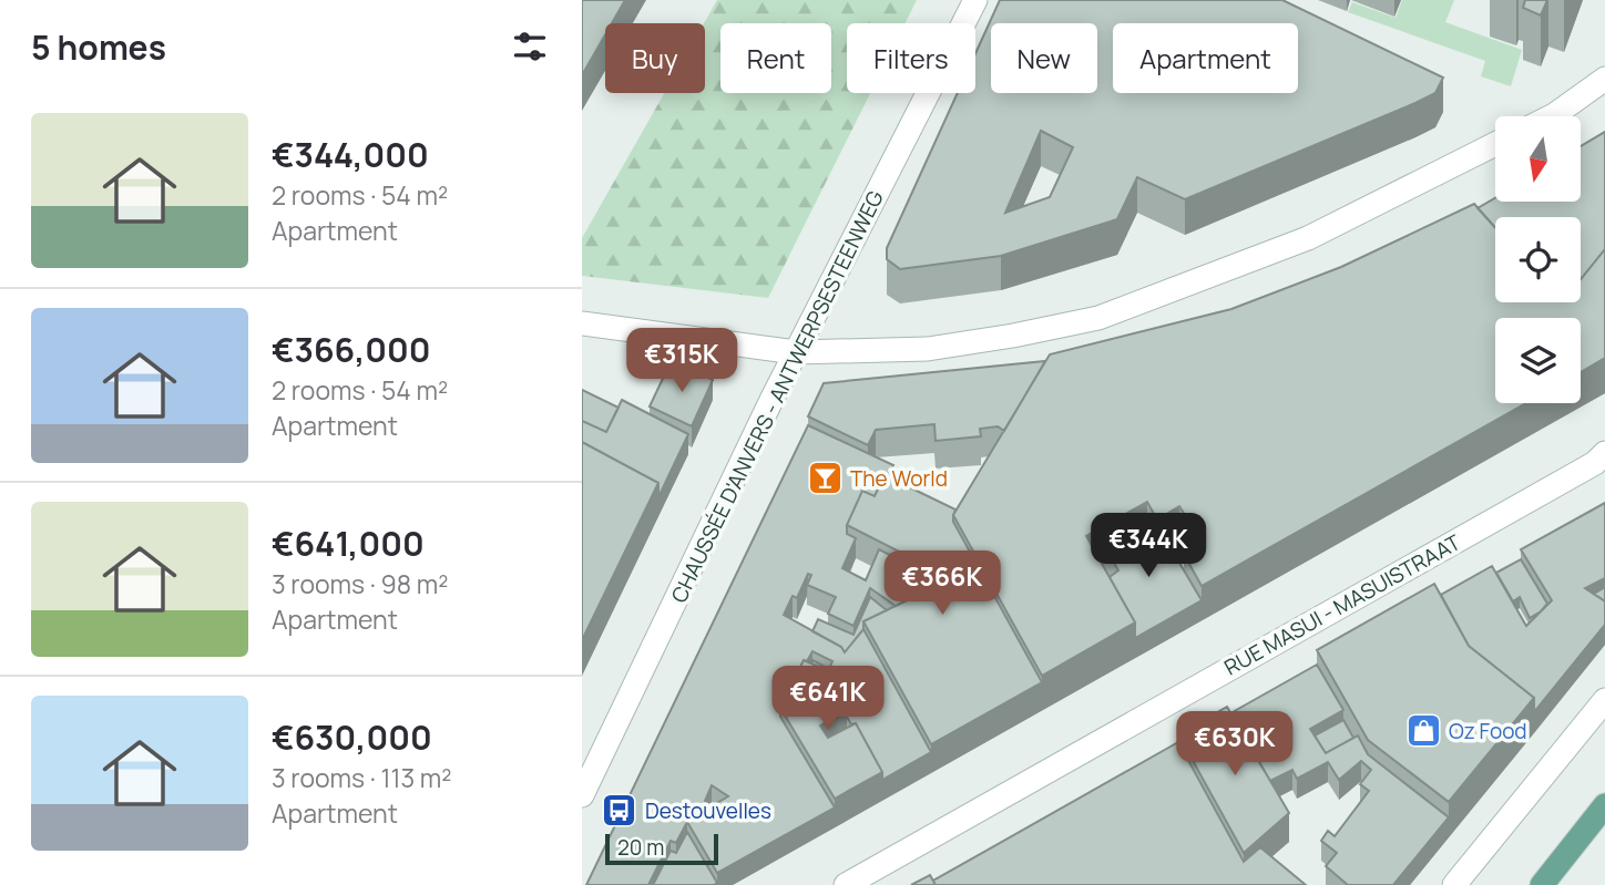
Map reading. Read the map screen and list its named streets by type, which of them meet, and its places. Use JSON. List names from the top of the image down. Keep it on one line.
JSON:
{"streets":{"street":["CHAUSSÉE D'ANVERS - ANTWERPSESTEENWEG","RUE MASUI - MASUISTRAAT"]},"places":{"bar":["The World"],"shop":["Oz Food"],"bus stop":["Destouvelles"]},"scale_bar":"20 m","north":"bottom","page":{"heading":"5 homes","chip":["Buy","Rent","Filters","New","Apartment"],"list":[{"name":"€344,000","note":"2 rooms · 54 m² · Apartment"},{"name":"€366,000","note":"2 rooms · 54 m² · Apartment"},{"name":"€641,000","note":"3 rooms · 98 m² · Apartment"},{"name":"€630,000","note":"3 rooms · 113 m² · Apartment"}],"price":["€315K","€344K","€366K","€641K","€630K"],"scale":"20 m"}}
